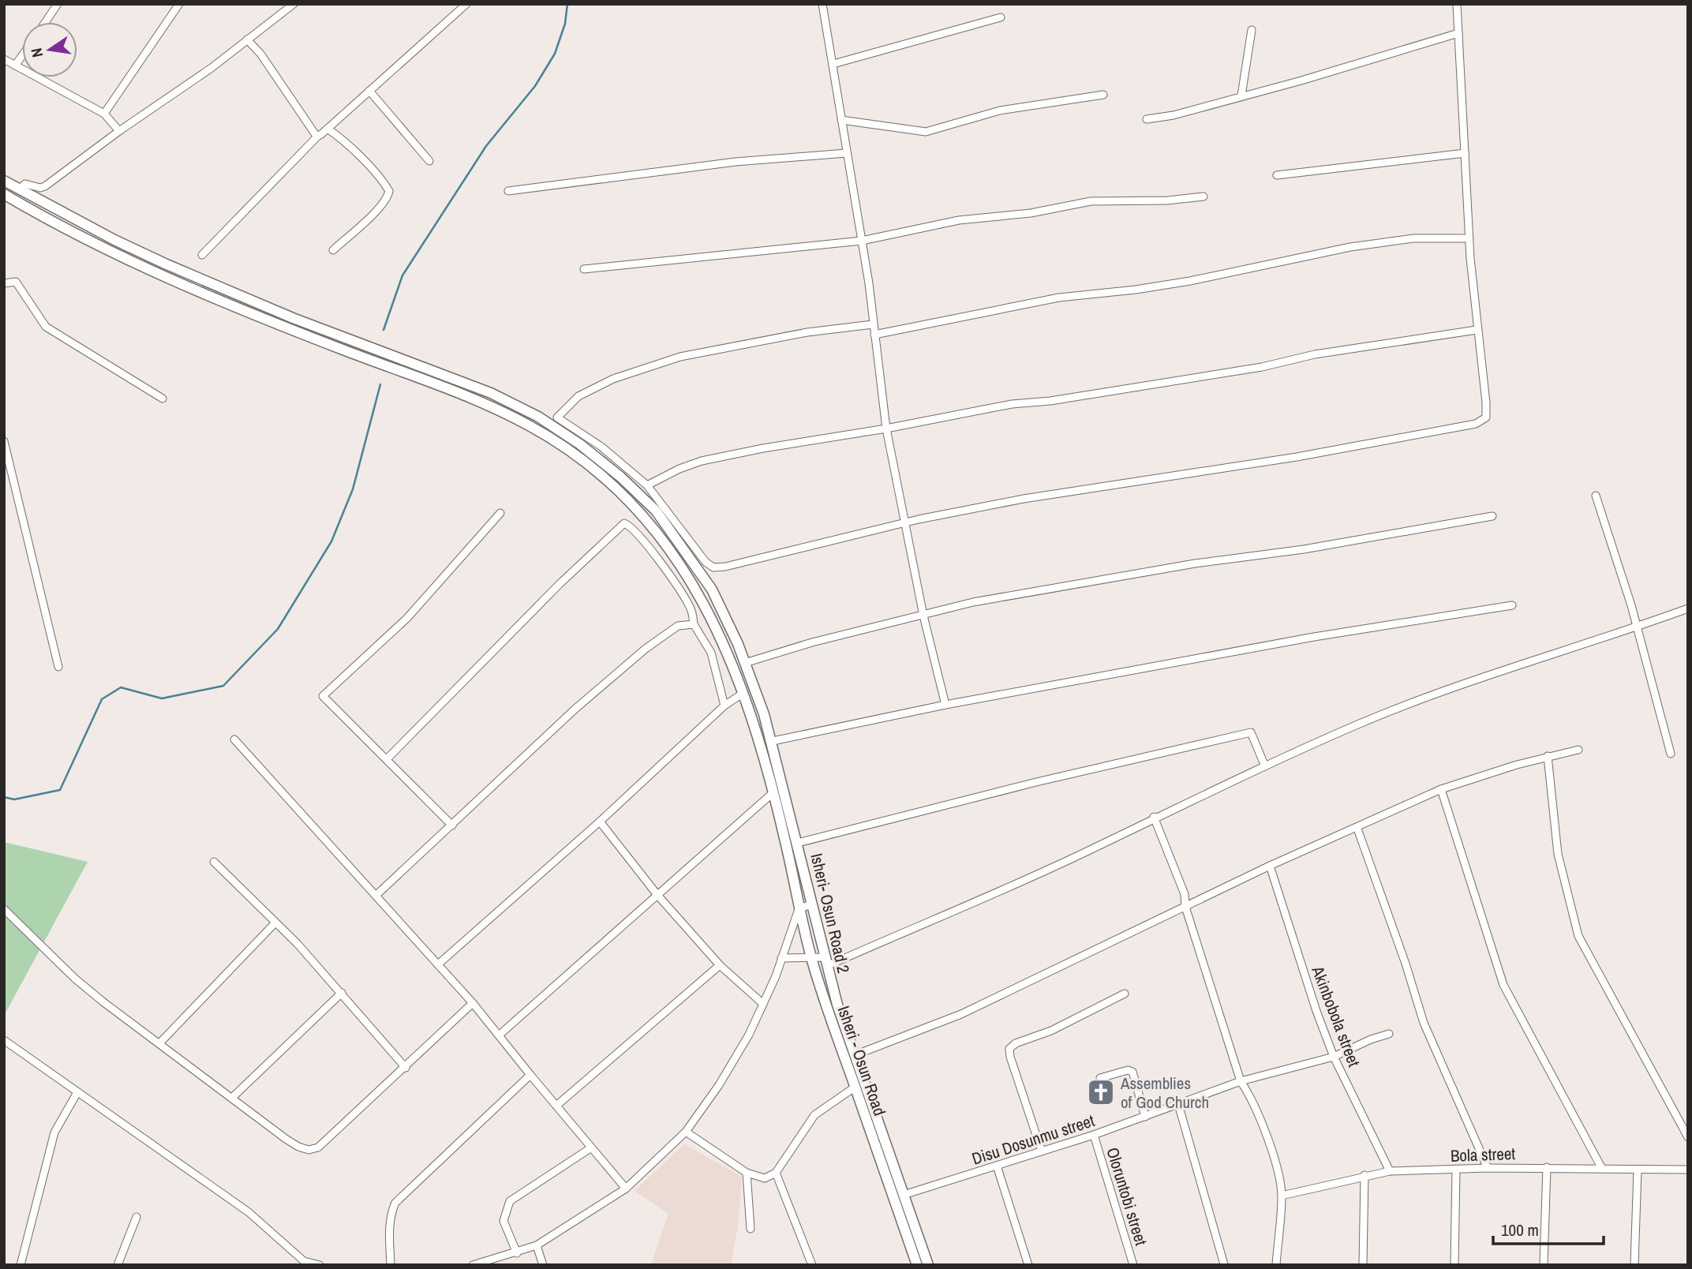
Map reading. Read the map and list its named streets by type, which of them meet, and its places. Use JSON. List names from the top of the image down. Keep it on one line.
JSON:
{"streets":{"main road":["Isheri- Osun Road 2","Isheri - Osun Road"],"street":["Akinbobola street","Disu Dosunmu street","Bola street","Oloruntobi street"]},"crossings":[["Isheri- Osun Road 2","Disu Dosunmu street"],["Akinbobola street","Disu Dosunmu street"],["Akinbobola street","Bola street"],["Disu Dosunmu street","Oloruntobi street"]],"places":{"church":["Assemblies of God Church"]},"scale_bar":"100 m","north":"left"}
